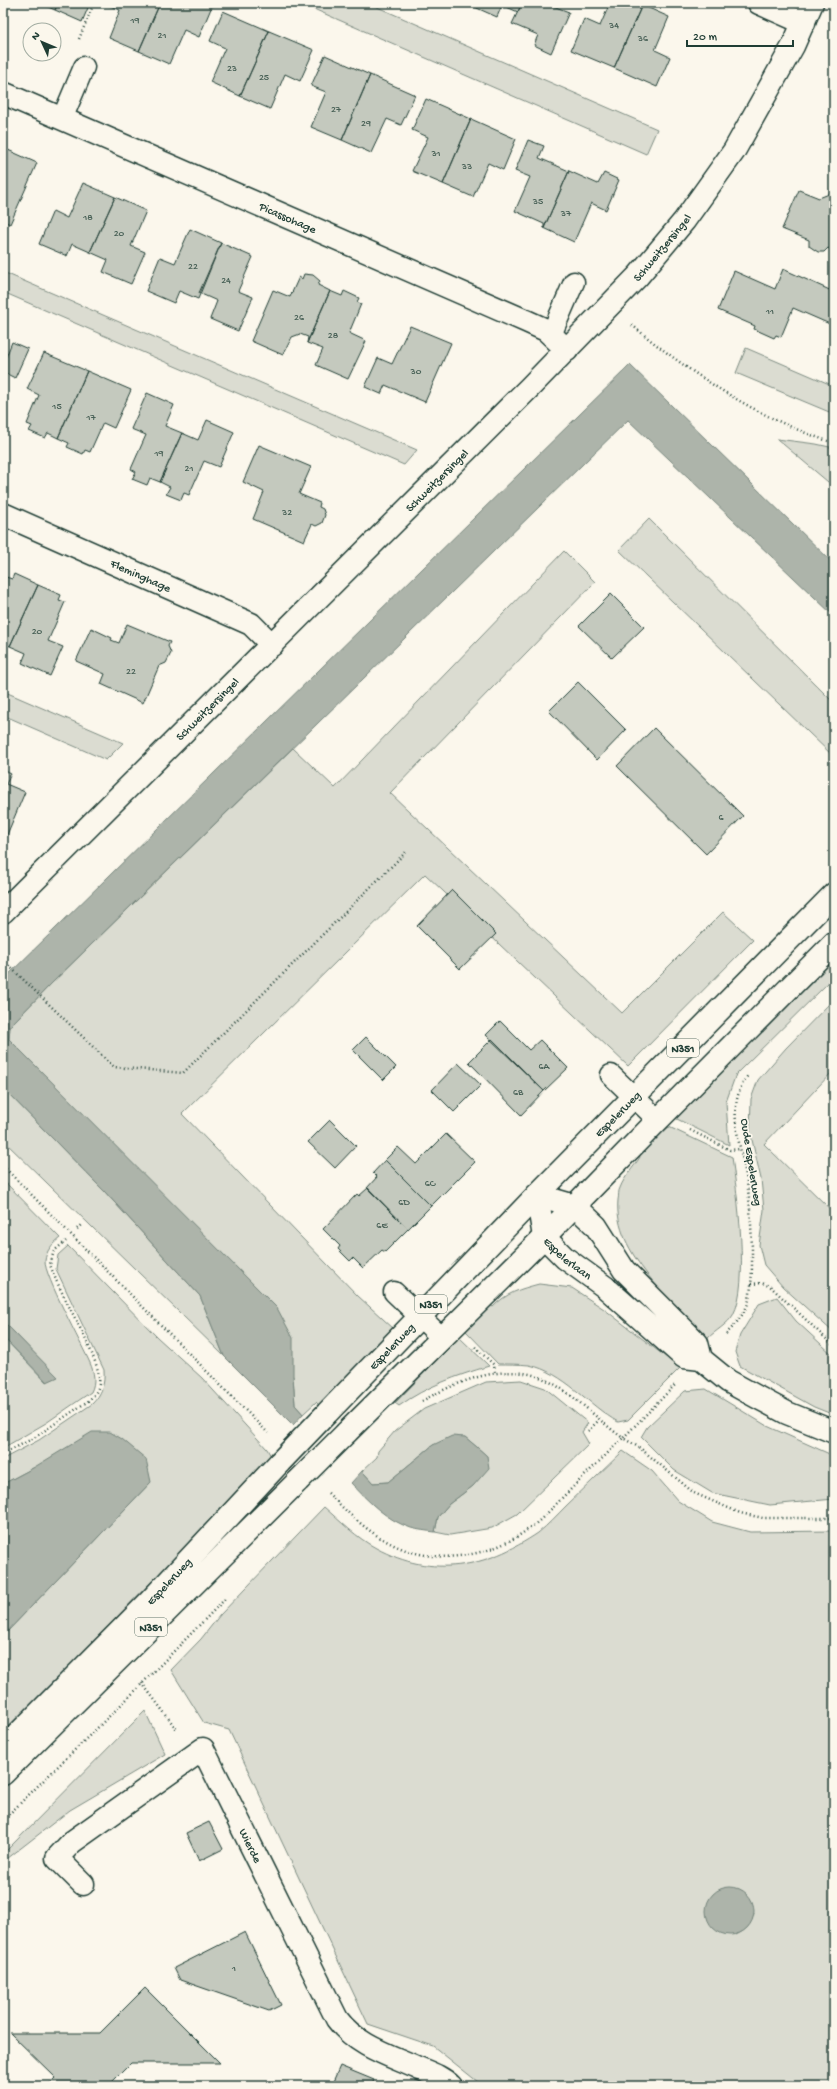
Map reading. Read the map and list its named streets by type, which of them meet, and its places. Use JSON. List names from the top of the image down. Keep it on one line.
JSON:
{"streets":{"main road":["Picassohage","Schweitzersingel","Fleminghage","N351","Espelerweg","Espelerlaan","Wierde"],"path":["Oude Espelerweg"]},"crossings":[["Picassohage","Schweitzersingel"],["Schweitzersingel","Fleminghage"],["Espelerweg","Espelerlaan"]],"house_numbers":["19","34","21","36","23","25","27","29","31","33","35","37","18","20","22","24","11","26","28","30","15","17","19","21","32","20","22","6","6A","6B","6C","6D","6E","1"],"scale_bar":"20 m","north":"top left"}
